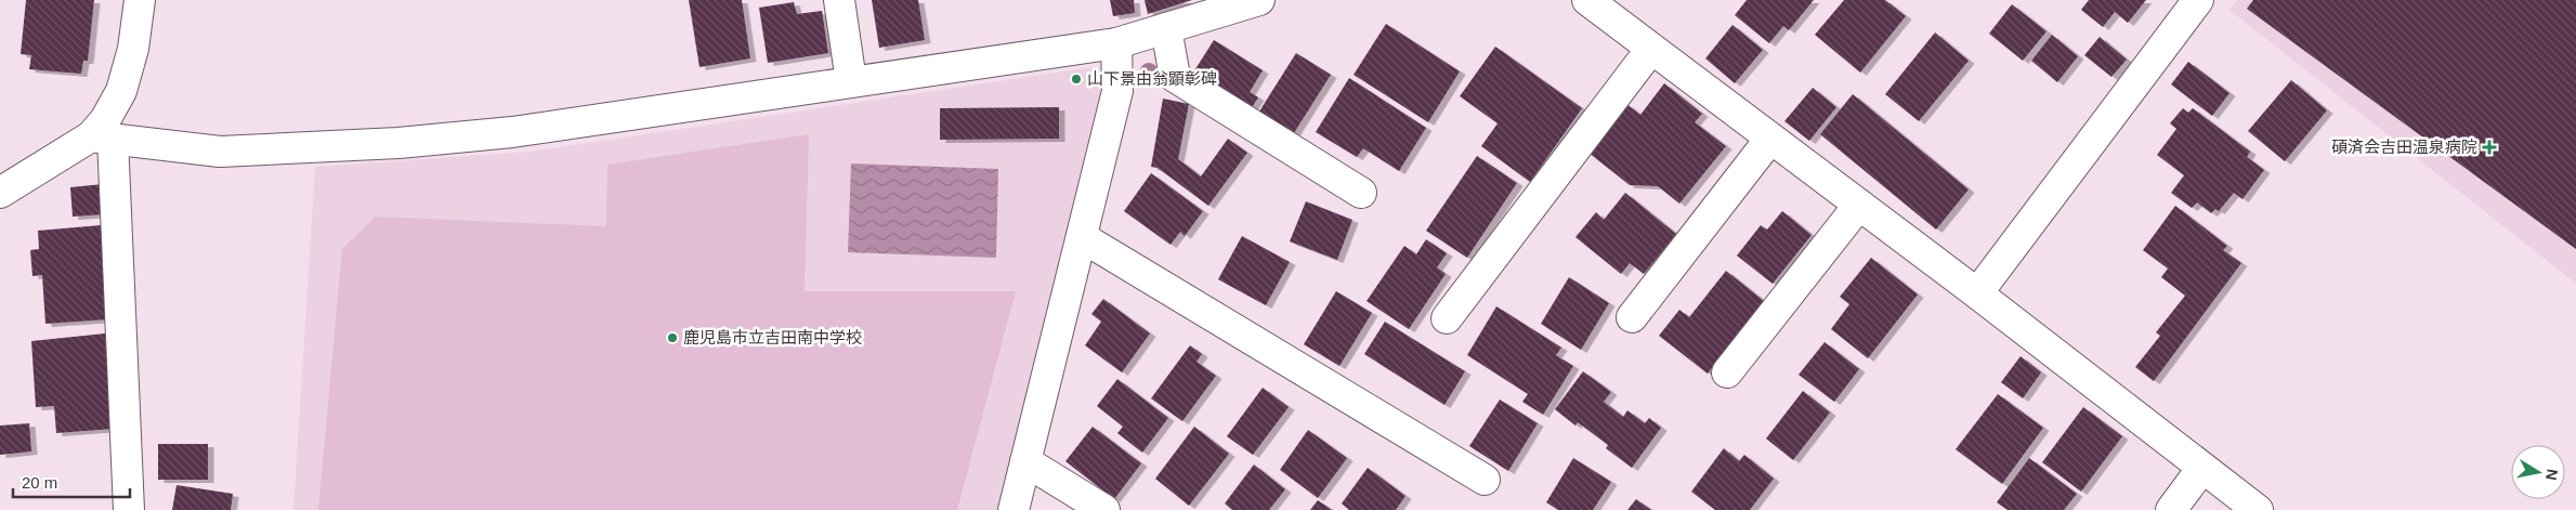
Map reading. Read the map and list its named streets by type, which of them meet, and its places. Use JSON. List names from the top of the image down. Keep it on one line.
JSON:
{"places":{"other":["山下景由翁顕彰碑","鹿児島市立吉田南中学校"],"health":["碩済会吉田温泉病院"]},"scale_bar":"20 m","north":"right"}
